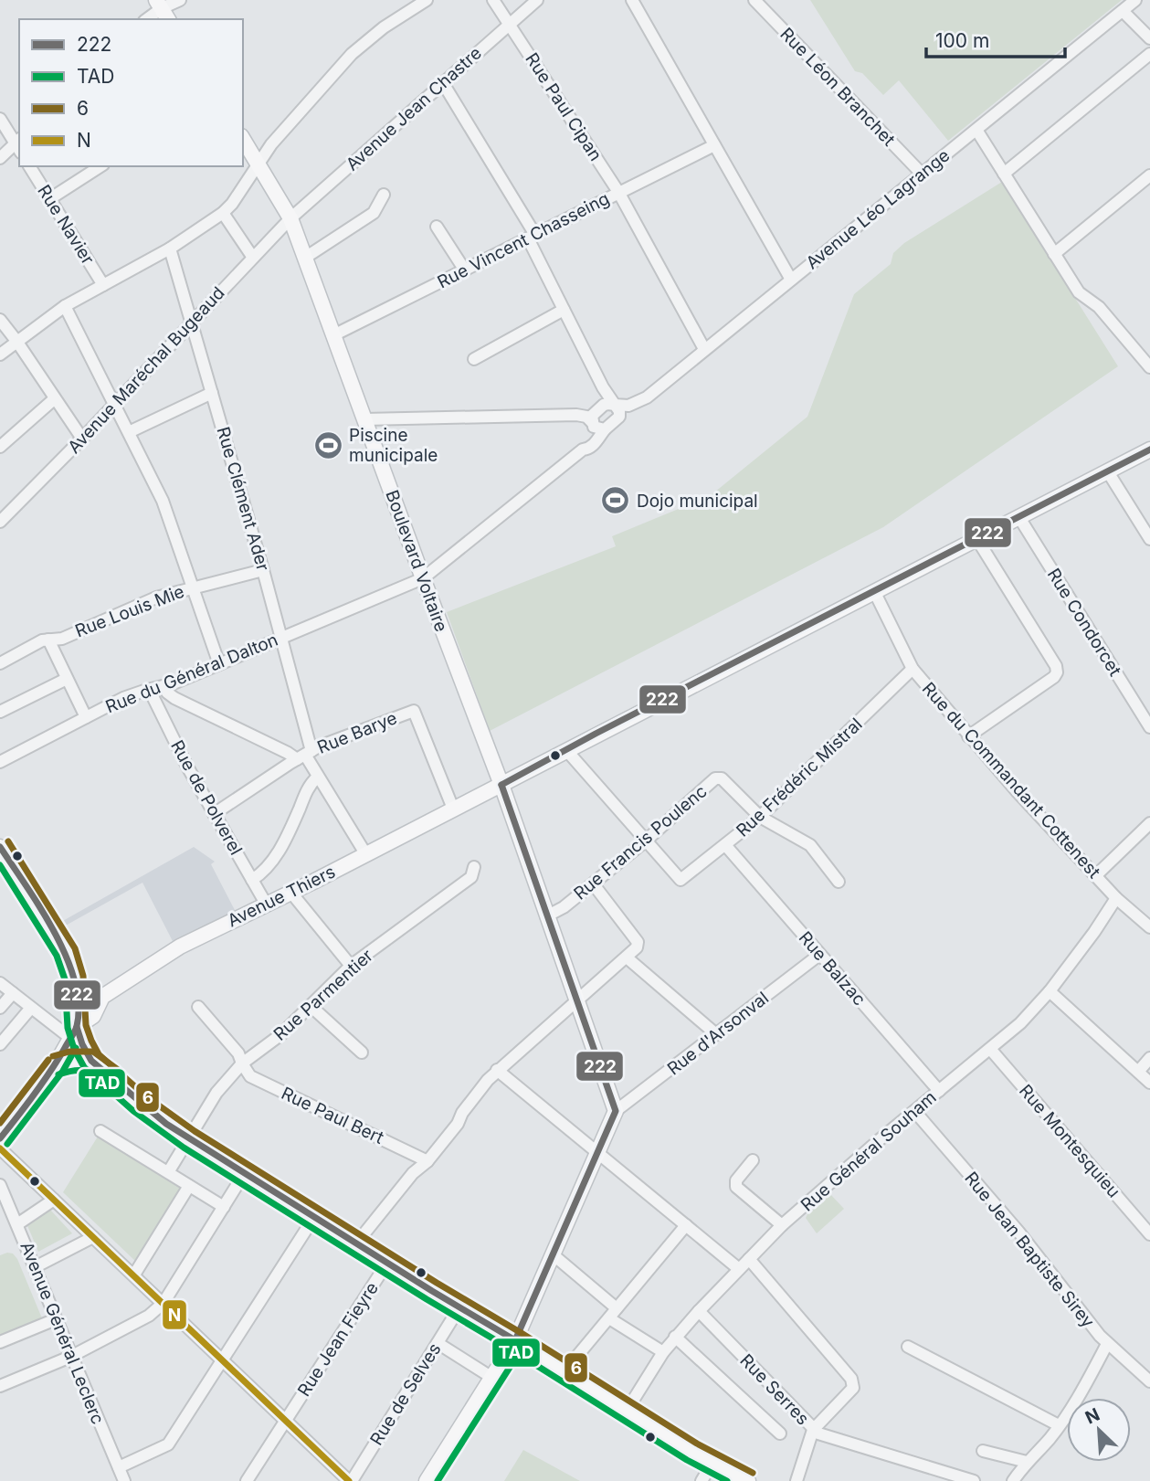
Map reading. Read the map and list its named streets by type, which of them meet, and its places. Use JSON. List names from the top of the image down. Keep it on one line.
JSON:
{"streets":{"main road":["Boulevard Voltaire","Avenue Thiers"],"street":["Rue Léon Branchet","Rue Paul Cipan","Avenue Jean Chastre","Avenue Léo Lagrange","Rue Navier","Rue Vincent Chasseing","Avenue Maréchal Bugeaud","Rue Clément Ader","Rue Louis Mie","Rue Condorcet","Rue du Général Dalton","Rue Barye","Rue Frédéric Mistral","Rue du Commandant Cottenest","Rue de Polverel","Rue Francis Poulenc","Rue Balzac","Rue Parmentier","Rue d'Arsonval","Rue Paul Bert","Rue Montesquieu","Rue Général Souham","Rue Jean Baptiste Sirey","Avenue Général Leclerc","Rue Jean Fieyre","Rue Serres","Rue de Selves"]},"crossings":[["Rue Léon Branchet","Avenue Léo Lagrange"],["Rue Paul Cipan","Avenue Jean Chastre"],["Rue Paul Cipan","Avenue Léo Lagrange"],["Rue Paul Cipan","Rue Vincent Chasseing"],["Avenue Jean Chastre","Avenue Maréchal Bugeaud"],["Avenue Jean Chastre","Boulevard Voltaire"],["Rue Vincent Chasseing","Boulevard Voltaire"],["Avenue Maréchal Bugeaud","Rue Clément Ader"],["Avenue Maréchal Bugeaud","Boulevard Voltaire"],["Rue Clément Ader","Rue Louis Mie"],["Rue Clément Ader","Rue du Général Dalton"],["Rue Clément Ader","Rue Barye"],["Rue Clément Ader","Avenue Thiers"],["Boulevard Voltaire","Rue du Général Dalton"],["Boulevard Voltaire","Rue Francis Poulenc"],["Boulevard Voltaire","Avenue Thiers"],["Boulevard Voltaire","Rue d'Arsonval"],["Rue Condorcet","Avenue Thiers"],["Rue du Général Dalton","Rue de Polverel"],["Rue Barye","Rue de Polverel"],["Rue Barye","Avenue Thiers"],["Rue Frédéric Mistral","Rue du Commandant Cottenest"],["Rue Frédéric Mistral","Rue Francis Poulenc"],["Rue Frédéric Mistral","Rue Balzac"],["Rue du Commandant Cottenest","Avenue Thiers"],["Rue du Commandant Cottenest","Rue Général Souham"],["Rue de Polverel","Avenue Thiers"],["Rue Balzac","Rue d'Arsonval"],["Rue Balzac","Rue Général Souham"],["Rue Parmentier","Rue Paul Bert"],["Rue Montesquieu","Rue Général Souham"],["Rue Général Souham","Rue Jean Baptiste Sirey"],["Rue Général Souham","Rue Serres"]],"places":{"sports":["Piscine municipale","Dojo municipal"]},"lines":["transit line 222","transit line 6","transit line TAD","transit line N"],"legend":["222","TAD","6","N"],"scale_bar":"100 m","north":"top left"}
